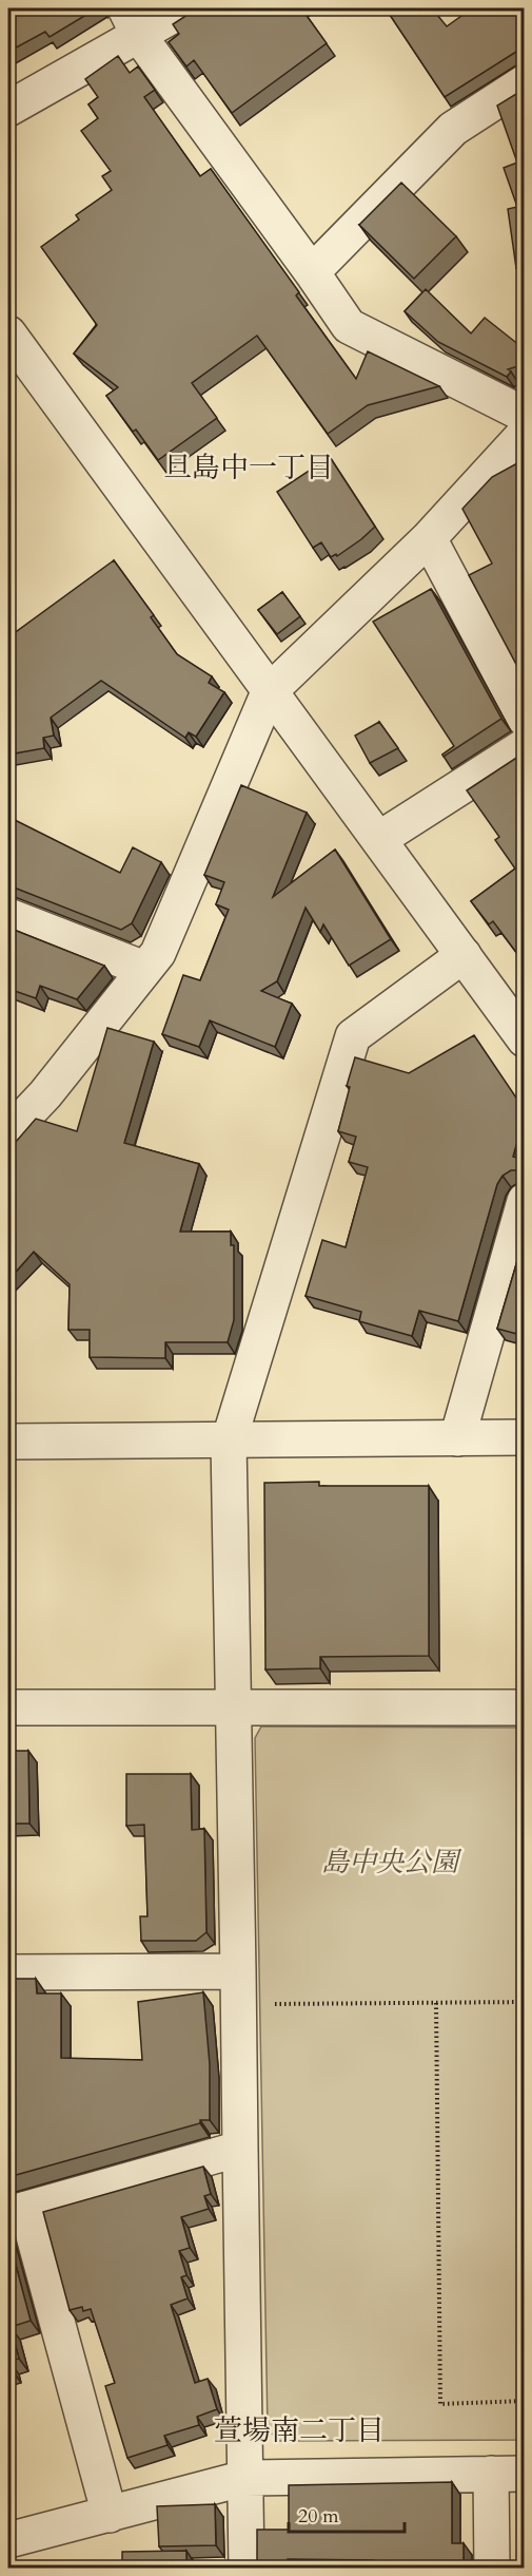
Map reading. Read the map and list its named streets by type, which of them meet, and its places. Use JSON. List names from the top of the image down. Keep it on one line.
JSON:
{"districts":["旦島中一丁目","萱場南二丁目"],"parks":["島中央公園"],"scale_bar":"20 m"}
